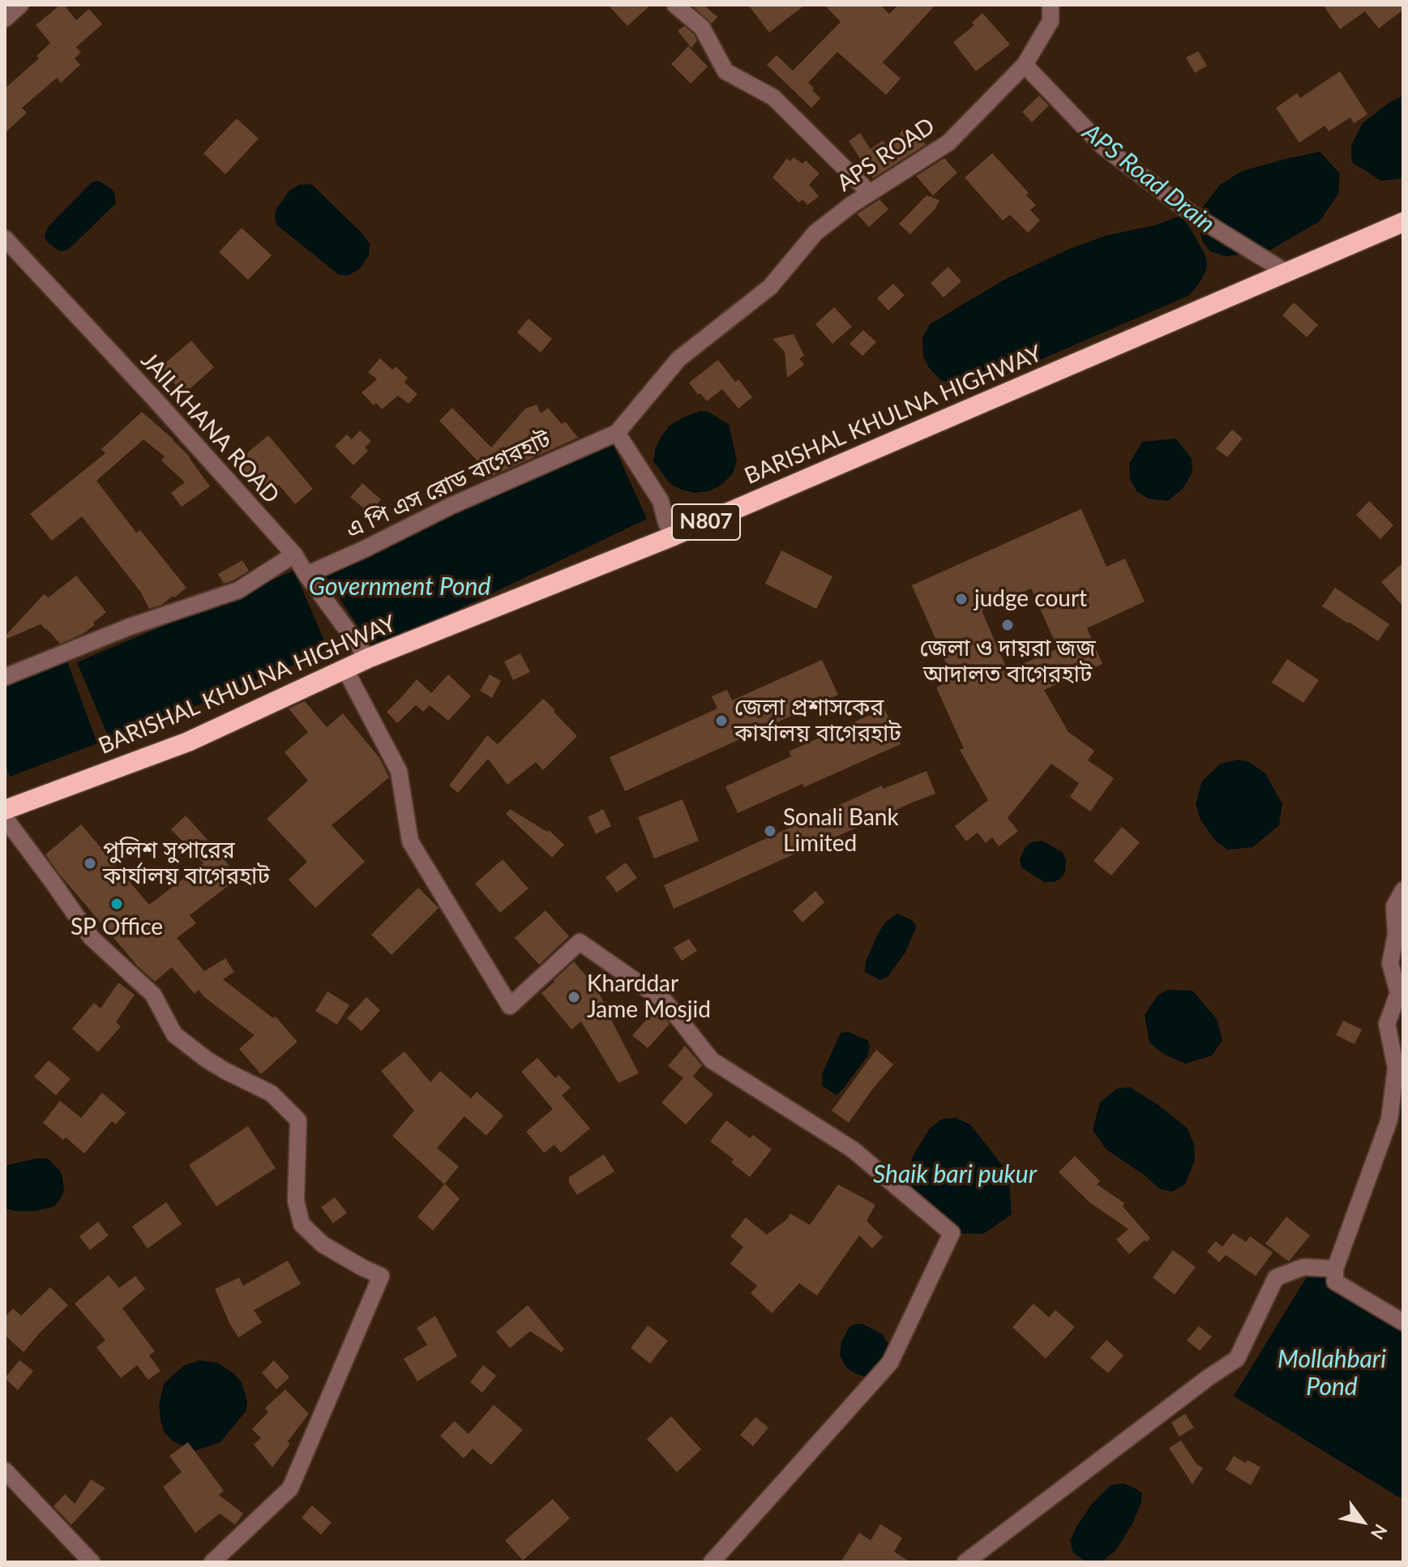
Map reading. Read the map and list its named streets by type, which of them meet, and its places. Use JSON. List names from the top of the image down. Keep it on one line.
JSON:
{"streets":{"highway":["BARISHAL KHULNA HIGHWAY","N807"],"street":["APS ROAD","JAILKHANA ROAD","এ পি এস রোড বাগেরহাট"]},"crossings":[["APS ROAD","এ পি এস রোড বাগেরহাট"],["BARISHAL KHULNA HIGHWAY","JAILKHANA ROAD"],["JAILKHANA ROAD","এ পি এস রোড বাগেরহাট"]],"water":["APS Road Drain","Government Pond","Shaik bari pukur","Mollahbari Pond"],"places":["judge court","জেলা ও দায়রা জজ আদালত বাগেরহাট","জেলা প্রশাসকের কার্যালয় বাগেরহাট","Sonali Bank Limited","পুলিশ সুপারের কার্যালয় বাগেরহাট","SP Office","Kharddar Jame Mosjid"],"north":"bottom right"}
